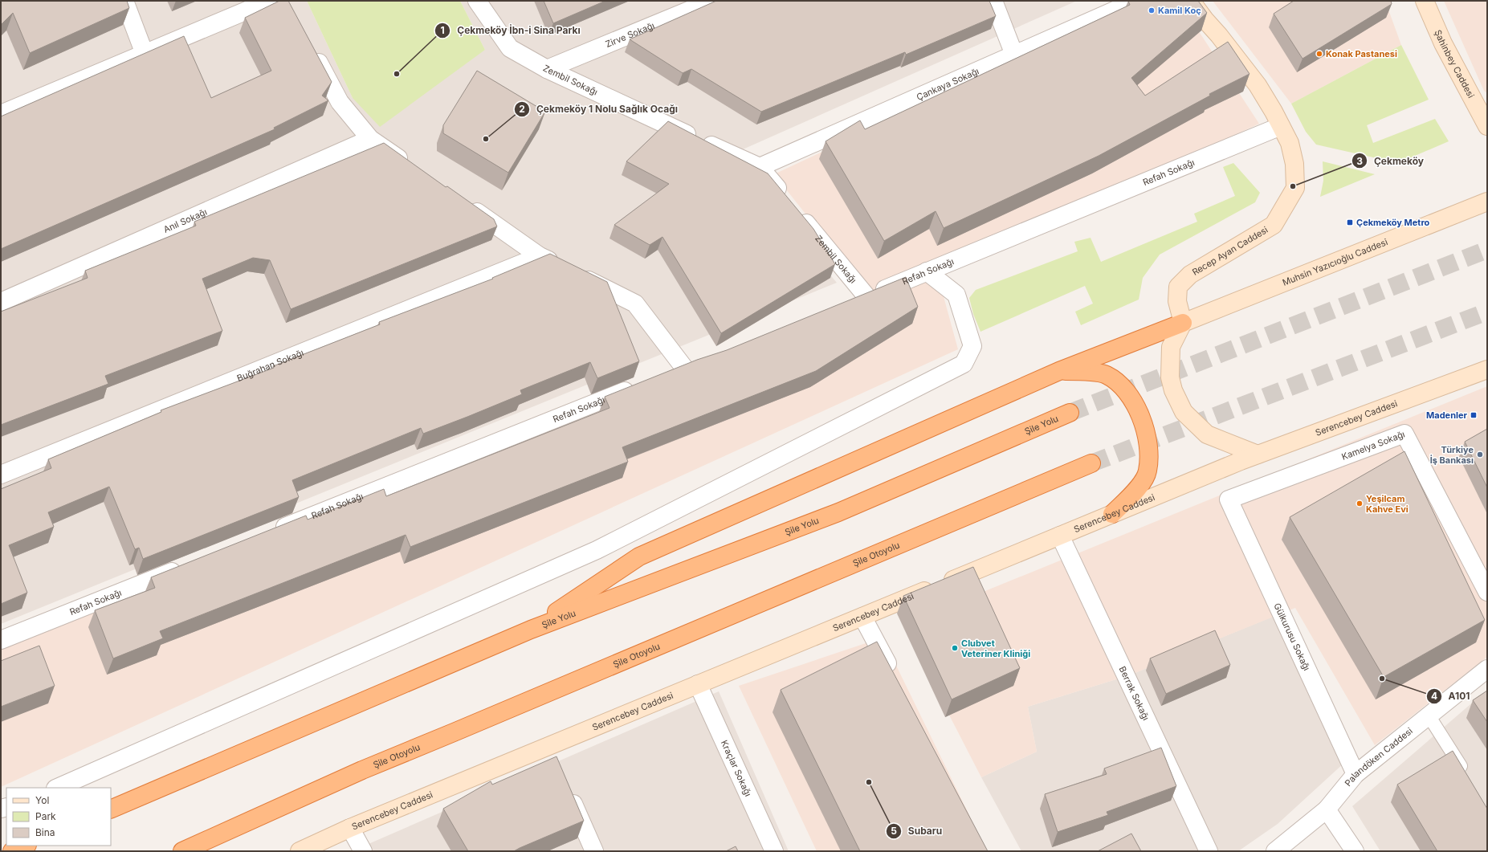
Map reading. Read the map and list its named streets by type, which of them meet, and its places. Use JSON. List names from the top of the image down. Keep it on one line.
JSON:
{"streets":{"highway":["Şile Yolu","Şile Otoyolu"],"main road":["Şahinbey Caddesi","Recep Ayan Caddesi","Muhsin Yazıcıoğlu Caddesi","Serencebey Caddesi"],"street":["Zirve Sokağı","Zembil Sokağı","Çankaya Sokağı","Refah Sokağı","Anıl Sokağı","Buğrahan Sokağı","Kamelya Sokağı","Gülkurusu Sokağı","Berrak Sokağı","Palandöken Caddesi","Kraçlar Sokağı"]},"crossings":[["Zirve Sokağı","Zembil Sokağı"],["Zembil Sokağı","Çankaya Sokağı"],["Zembil Sokağı","Refah Sokağı"],["Refah Sokağı","Recep Ayan Caddesi"],["Recep Ayan Caddesi","Muhsin Yazıcıoğlu Caddesi"],["Serencebey Caddesi","Berrak Sokağı"],["Serencebey Caddesi","Kraçlar Sokağı"],["Kamelya Sokağı","Gülkurusu Sokağı"],["Gülkurusu Sokağı","Palandöken Caddesi"]],"places":{"other":["Kamil Koç","Konak Pastanesi","Çekmeköy İbn-i Sina Parkı","Çekmeköy 1 Nolu Sağlık Ocağı","Çekmeköy","Türkiye İş Bankası","Yeşilcam Kahve Evi","Clubvet Veteriner Kliniği","A101","Subaru"],"transit":["Çekmeköy Metro","Madenler"]},"legend":["Yol","Park","Bina"]}
